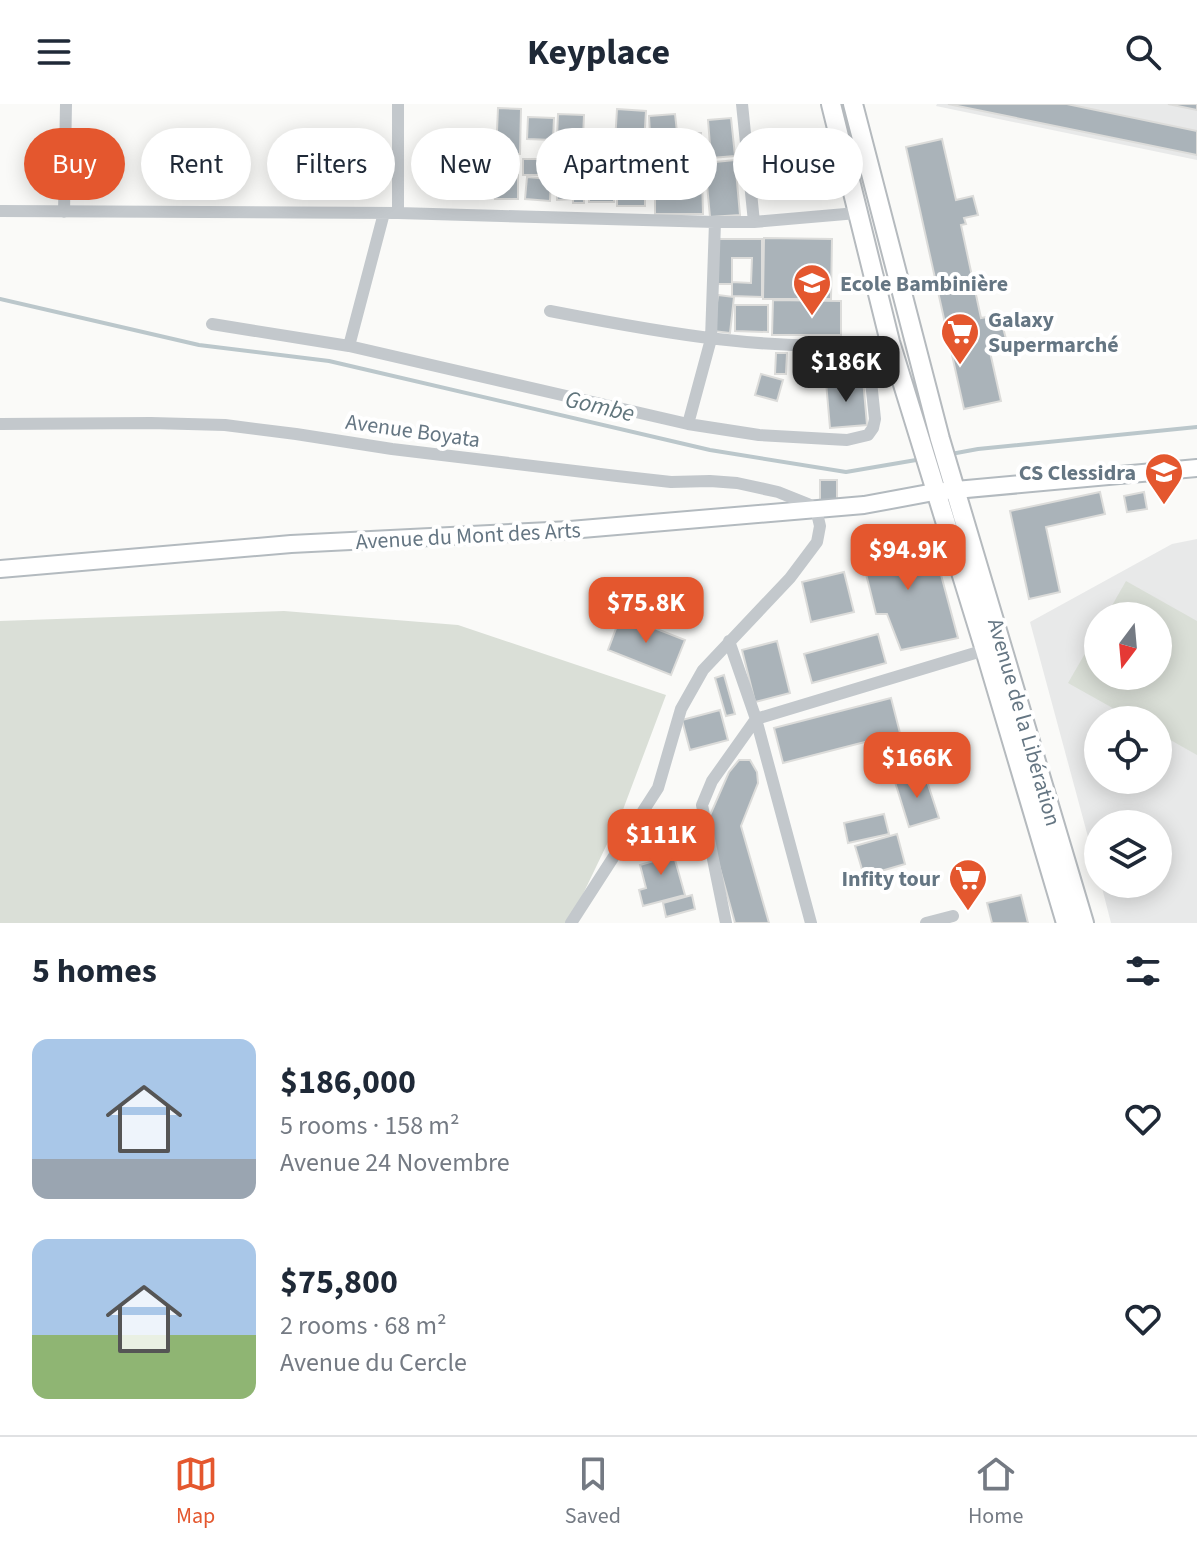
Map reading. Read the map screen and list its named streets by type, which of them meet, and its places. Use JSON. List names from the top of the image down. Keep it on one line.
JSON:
{"streets":{"main road":["Avenue de la Libération"],"street":["Avenue Boyata","Avenue du Mont des Arts"]},"crossings":[["Avenue Boyata","Avenue du Mont des Arts"],["Avenue du Mont des Arts","Avenue de la Libération"]],"water":["Gombe"],"places":{"school or university":["Ecole Bambinière","CS Clessidra"],"supermarket":["Galaxy Supermarché","Infity tour"]},"north":"bottom","page":{"header":"Keyplace","chip":["Buy","Rent","Filters","New","Apartment","House"],"price":["$186K","$94.9K","$75.8K","$166K","$111K"],"heading":"5 homes","list":[{"name":"$186,000","note":"5 rooms · 158 m² · Avenue 24 Novembre"},{"name":"$75,800","note":"2 rooms · 68 m² · Avenue du Cercle"}],"tabs":["Map","Saved","Home"]}}
